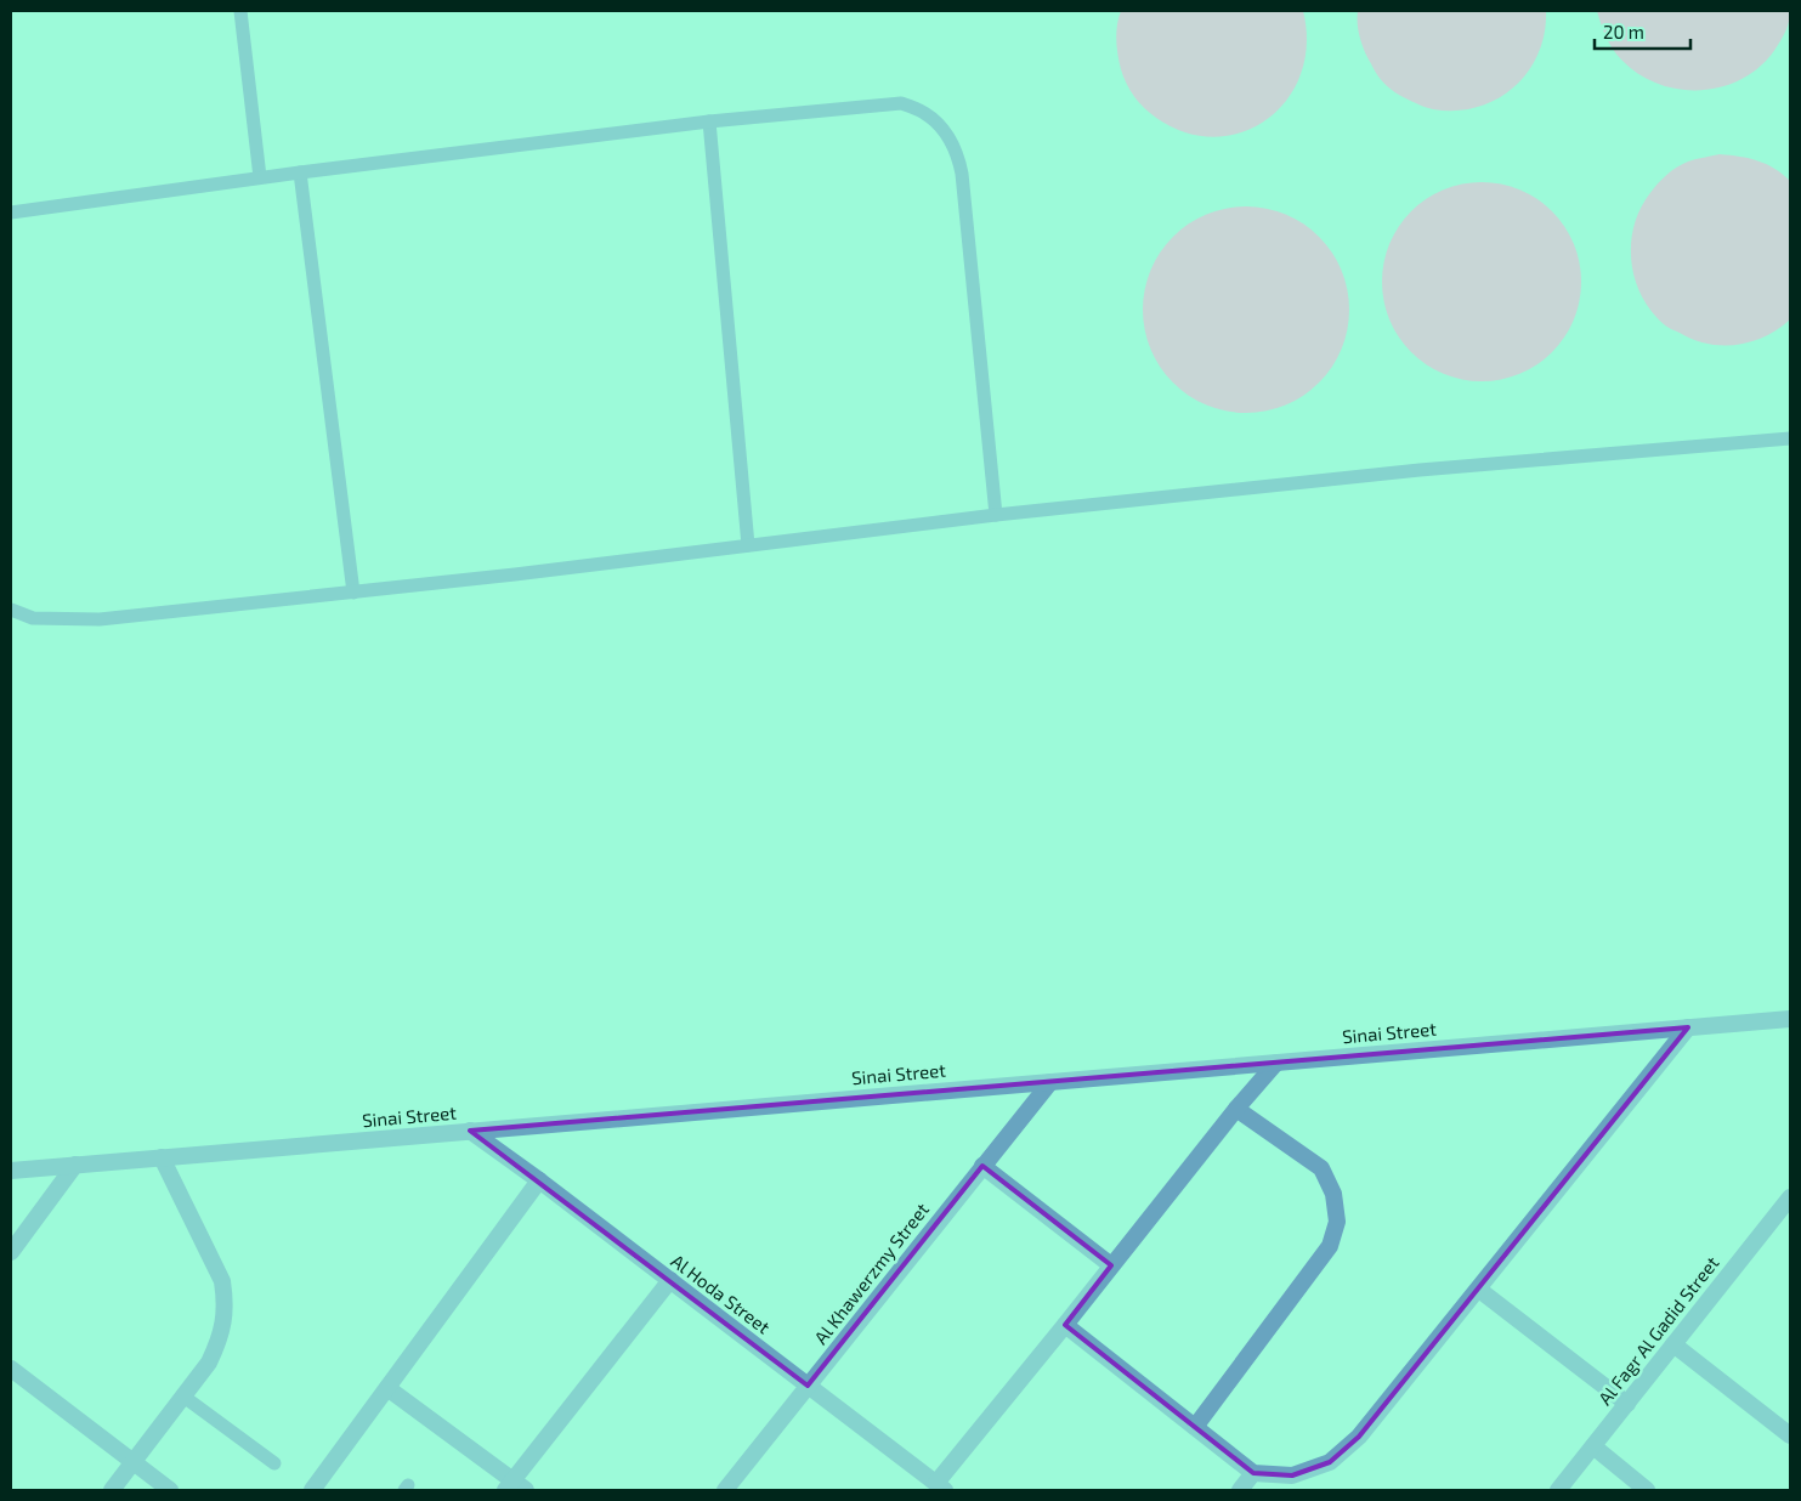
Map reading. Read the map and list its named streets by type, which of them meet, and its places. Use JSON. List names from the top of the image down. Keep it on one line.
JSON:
{"streets":{"street":["Sinai Street","Al Khawerzmy Street","Al Hoda Street","Al Fagr Al Gadid Street"]},"crossings":[["Sinai Street","Al Khawerzmy Street"],["Sinai Street","Al Hoda Street"],["Al Khawerzmy Street","Al Hoda Street"]],"scale_bar":"20 m"}
